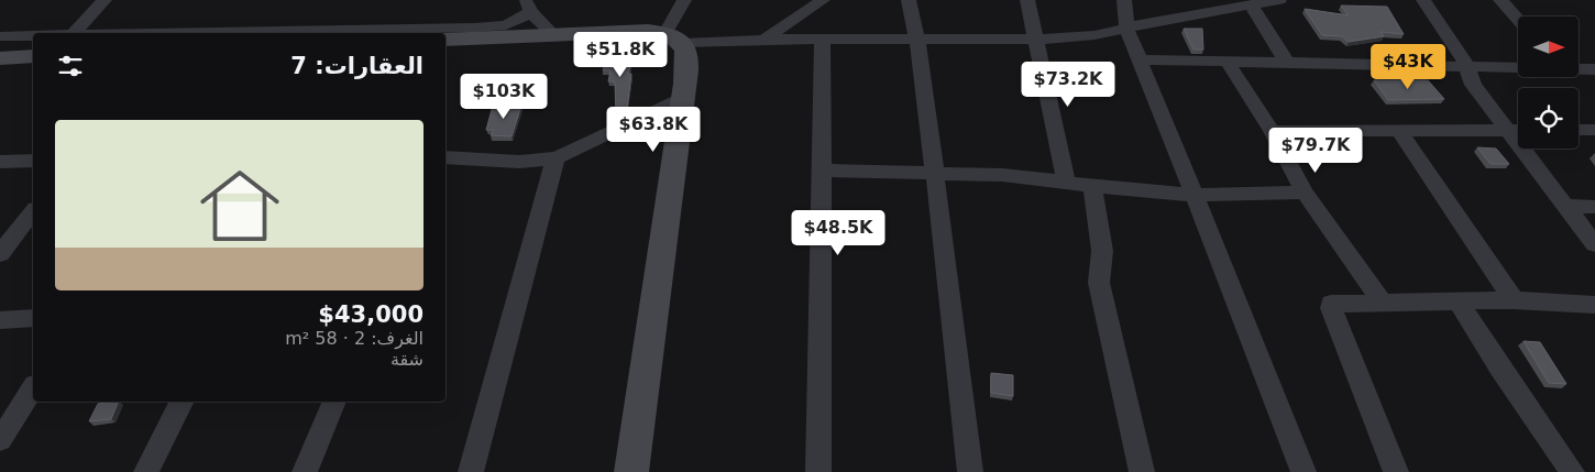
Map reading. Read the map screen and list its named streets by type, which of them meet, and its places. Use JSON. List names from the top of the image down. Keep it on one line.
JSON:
{"north":"right","page":{"price":["$51.8K","$43K","$73.2K","$103K","$63.8K","$79.7K","$48.5K"],"heading":"العقارات: 7","list":[{"name":"$43,000","note":"الغرف: 2 · 58 m² · شقة"}]}}
